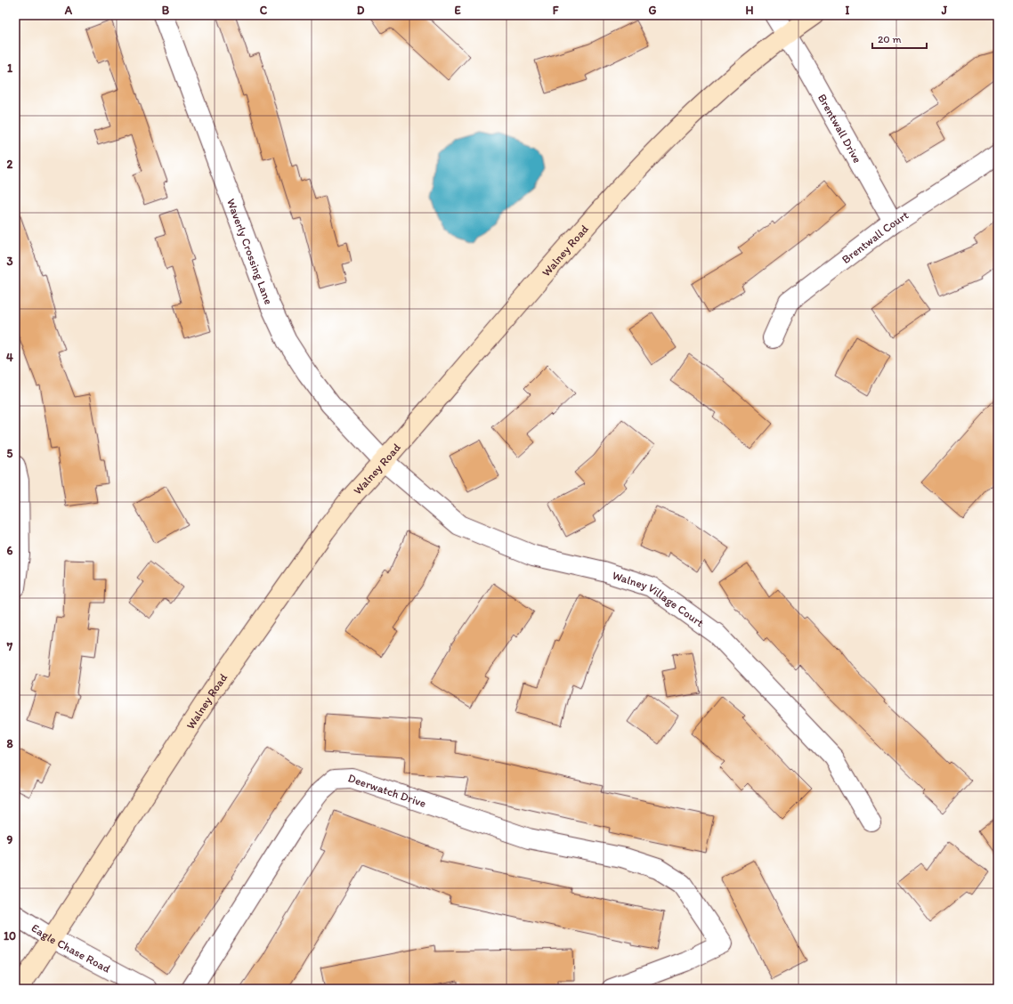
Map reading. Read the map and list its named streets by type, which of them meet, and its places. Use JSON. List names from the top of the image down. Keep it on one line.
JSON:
{"streets":{"main road":["Walney Road"],"street":["Brentwall Drive","Brentwall Court","Waverly Crossing Lane","Walney Village Court","Deerwatch Drive","Eagle Chase Road"]},"crossings":[["Brentwall Drive","Brentwall Court"],["Brentwall Drive","Walney Road"],["Walney Road","Waverly Crossing Lane"],["Walney Road","Walney Village Court"],["Walney Road","Eagle Chase Road"],["Waverly Crossing Lane","Walney Village Court"]],"scale_bar":"20 m","grid":{"columns":["A","B","C","D","E","F","G","H","I","J"],"rows":["1","2","3","4","5","6","7","8","9","10"]}}
